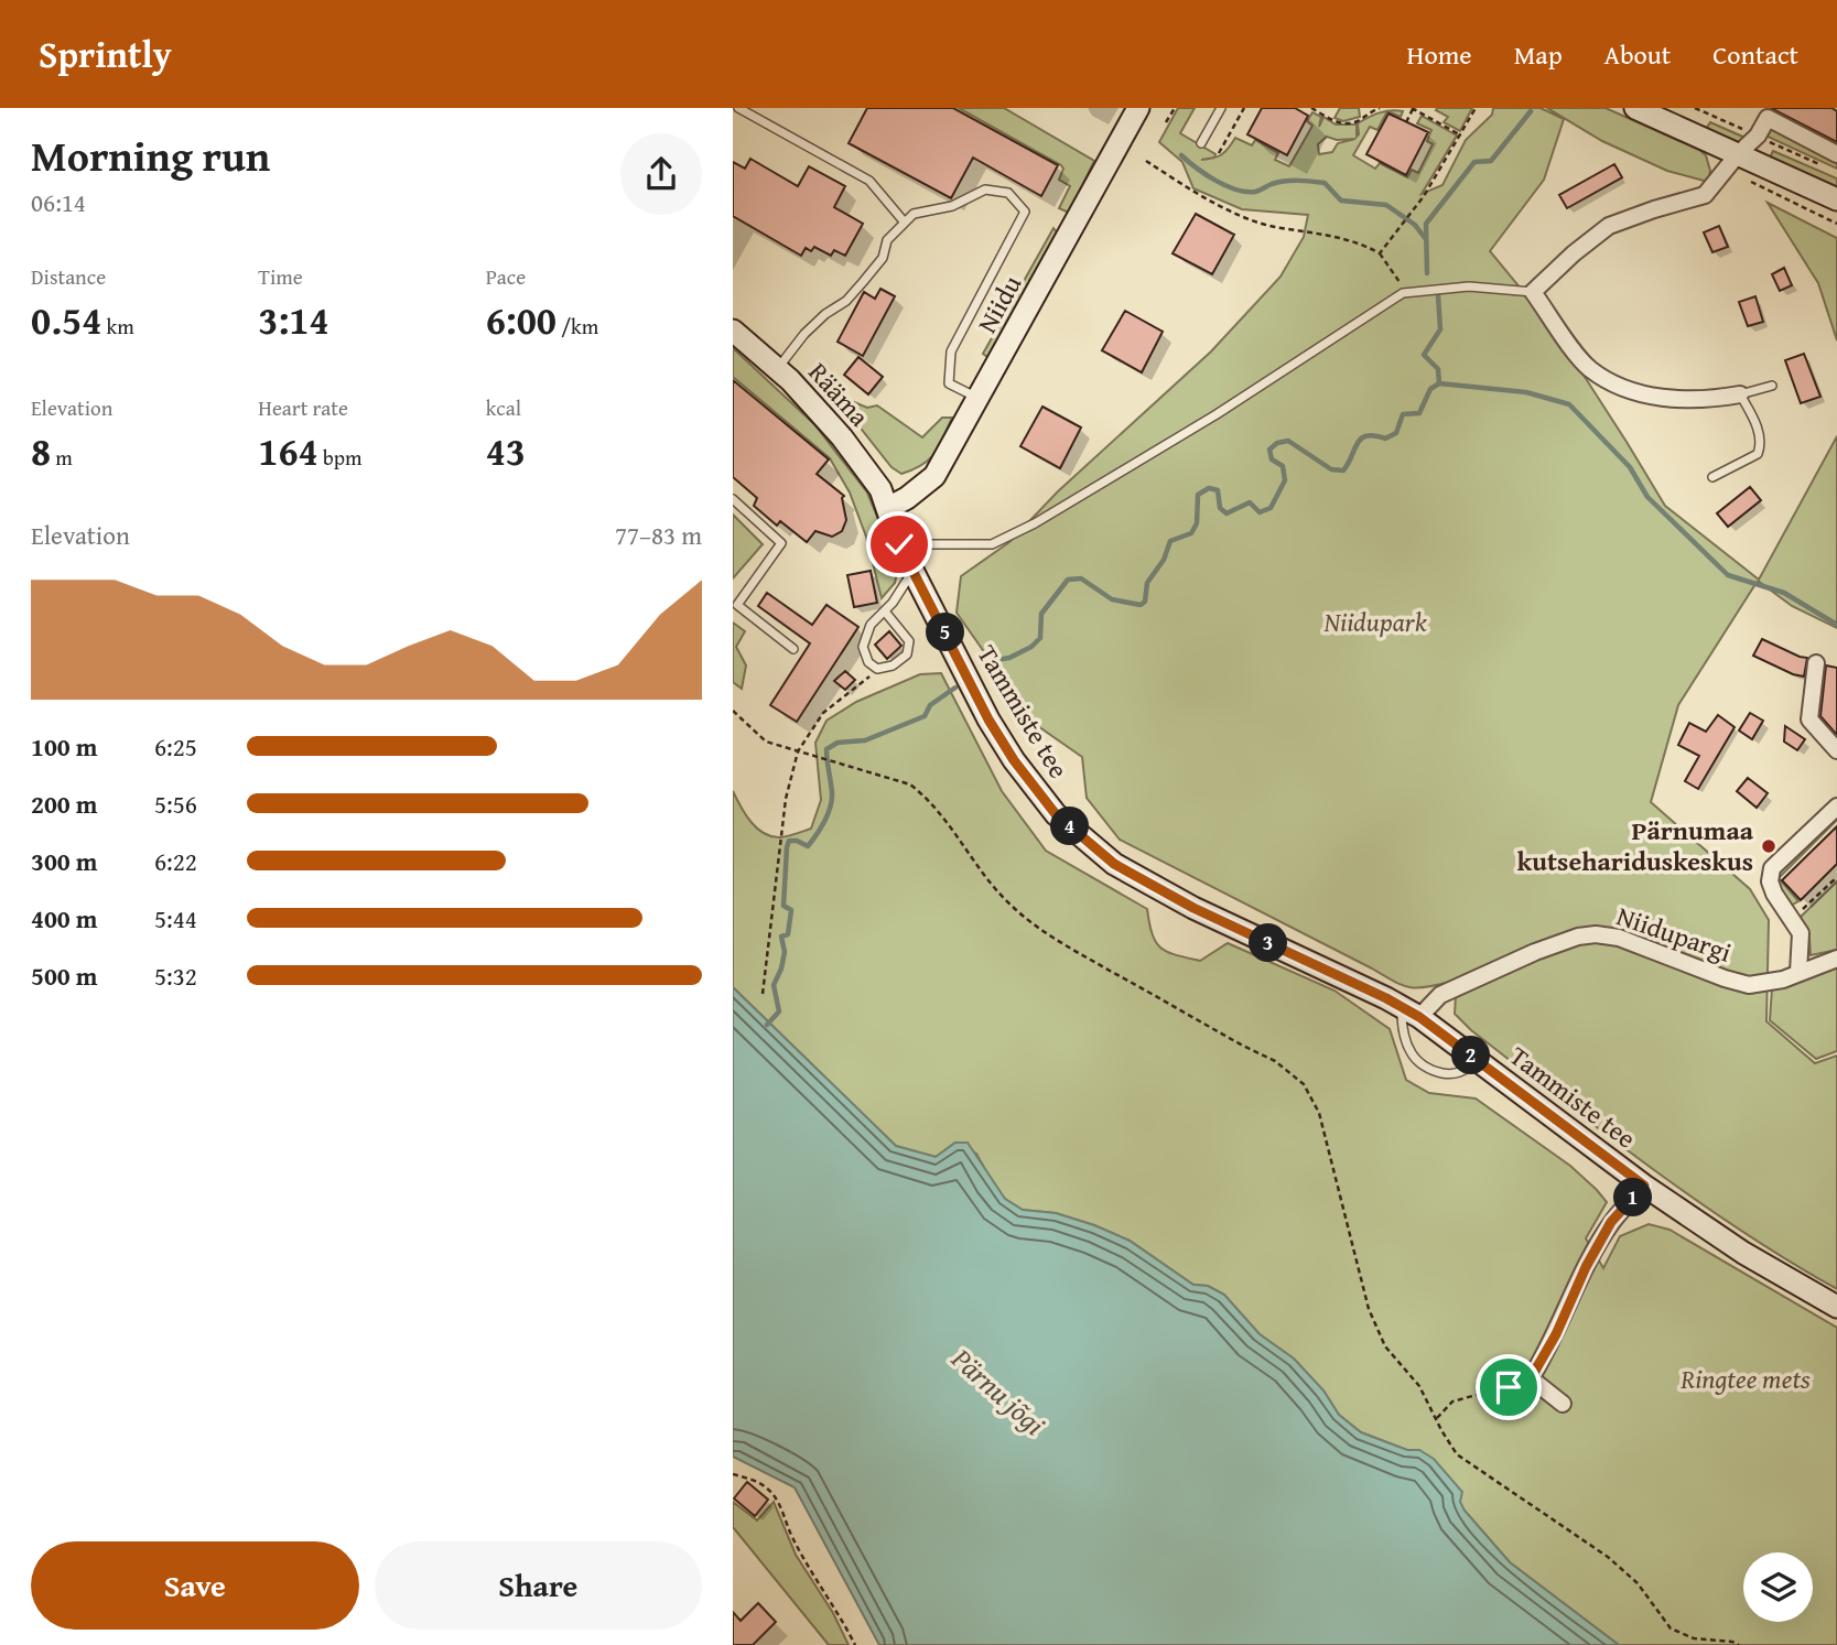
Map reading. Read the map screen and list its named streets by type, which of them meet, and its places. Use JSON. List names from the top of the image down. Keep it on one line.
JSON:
{"streets":{"main road":["Niidu","Rääma","Tammiste tee"],"street":["Niidupargi"]},"crossings":[["Niidu","Rääma"],["Niidu","Tammiste tee"],["Rääma","Tammiste tee"],["Tammiste tee","Niidupargi"]],"water":["Pärnu jõgi"],"parks":["Niidupark","Ringtee mets"],"places":["Pärnumaa kutsehariduskeskus"],"page":{"header":"Sprintly","nav":["Home","Map","About","Contact"],"heading":["Morning run","06:14"],"stats":[["Distance","0.54 km"],["Time","3:14"],["Pace","6:00 /km"],["Elevation","8 m"],["Heart rate","164 bpm"],["kcal","43"]],"chart":["Elevation","77–83 m"],"pins":["5","4","3","2","1"],"list":[{"name":"100 m","note":"6:25"},{"name":"200 m","note":"5:56"},{"name":"300 m","note":"6:22"},{"name":"400 m","note":"5:44"},{"name":"500 m","note":"5:32"}],"buttons":["Save","Share"]}}
